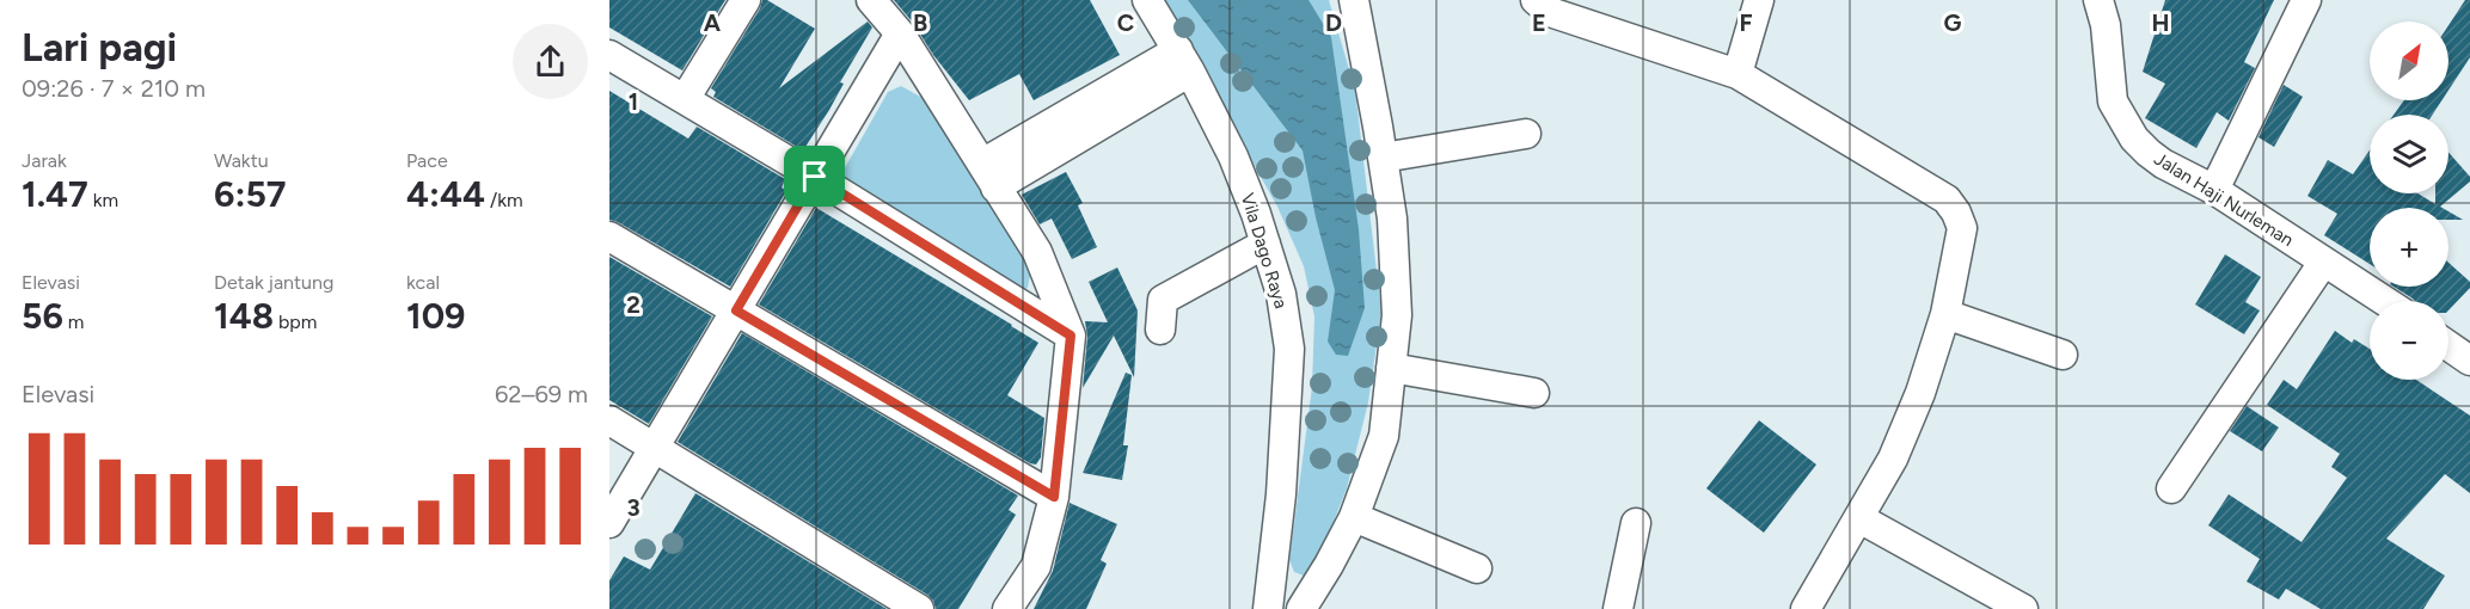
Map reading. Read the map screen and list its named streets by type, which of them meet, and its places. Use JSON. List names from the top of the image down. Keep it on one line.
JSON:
{"streets":{"street":["Jalan Haji Nurleman","Vila Dago Raya"]},"north":"top right","page":{"heading":["Lari pagi","09:26 · 7 × 210 m"],"map_buttons":["+","−"],"stats":[["Jarak","1.47 km"],["Waktu","6:57"],["Pace","4:44 /km"],["Elevasi","56 m"],["Detak jantung","148 bpm"],["kcal","109"]],"chart":["Elevasi","62–69 m"]},"grid":{"columns":["A","B","C","D","E","F","G","H"],"rows":["1","2","3"]}}
